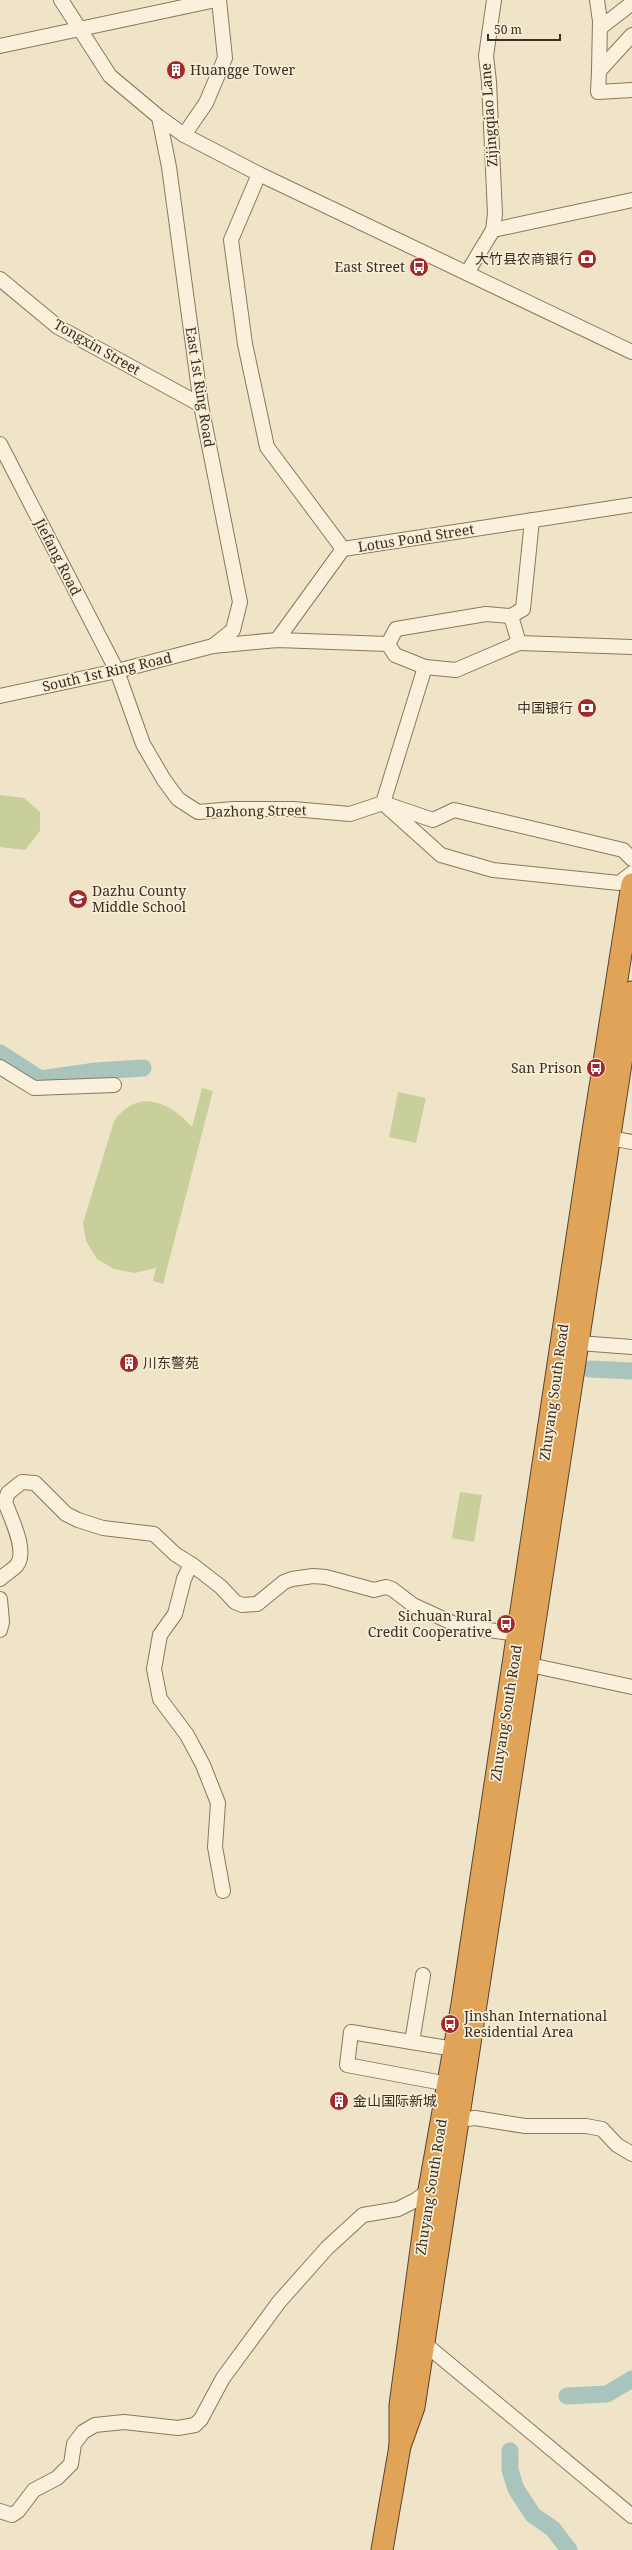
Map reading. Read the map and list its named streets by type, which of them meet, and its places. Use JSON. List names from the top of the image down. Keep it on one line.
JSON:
{"streets":{"highway":["Zhuyang South Road"],"street":["Zijingqiao Lane","Tongxin Street","East 1st Ring Road","Lotus Pond Street","Jiefang Road","South 1st Ring Road","Dazhong Street"]},"crossings":[["Tongxin Street","East 1st Ring Road"],["East 1st Ring Road","South 1st Ring Road"],["Jiefang Road","South 1st Ring Road"],["Jiefang Road","Dazhong Street"],["South 1st Ring Road","Dazhong Street"]],"places":{"building":["Huangge Tower","川东警苑","金山国际新城"],"bank":["大竹县农商银行","中国银行"],"bus stop":["East Street","San Prison","Sichuan Rural Credit Cooperative","Jinshan International Residential Area"],"school or university":["Dazhu County Middle School"]},"scale_bar":"50 m"}
